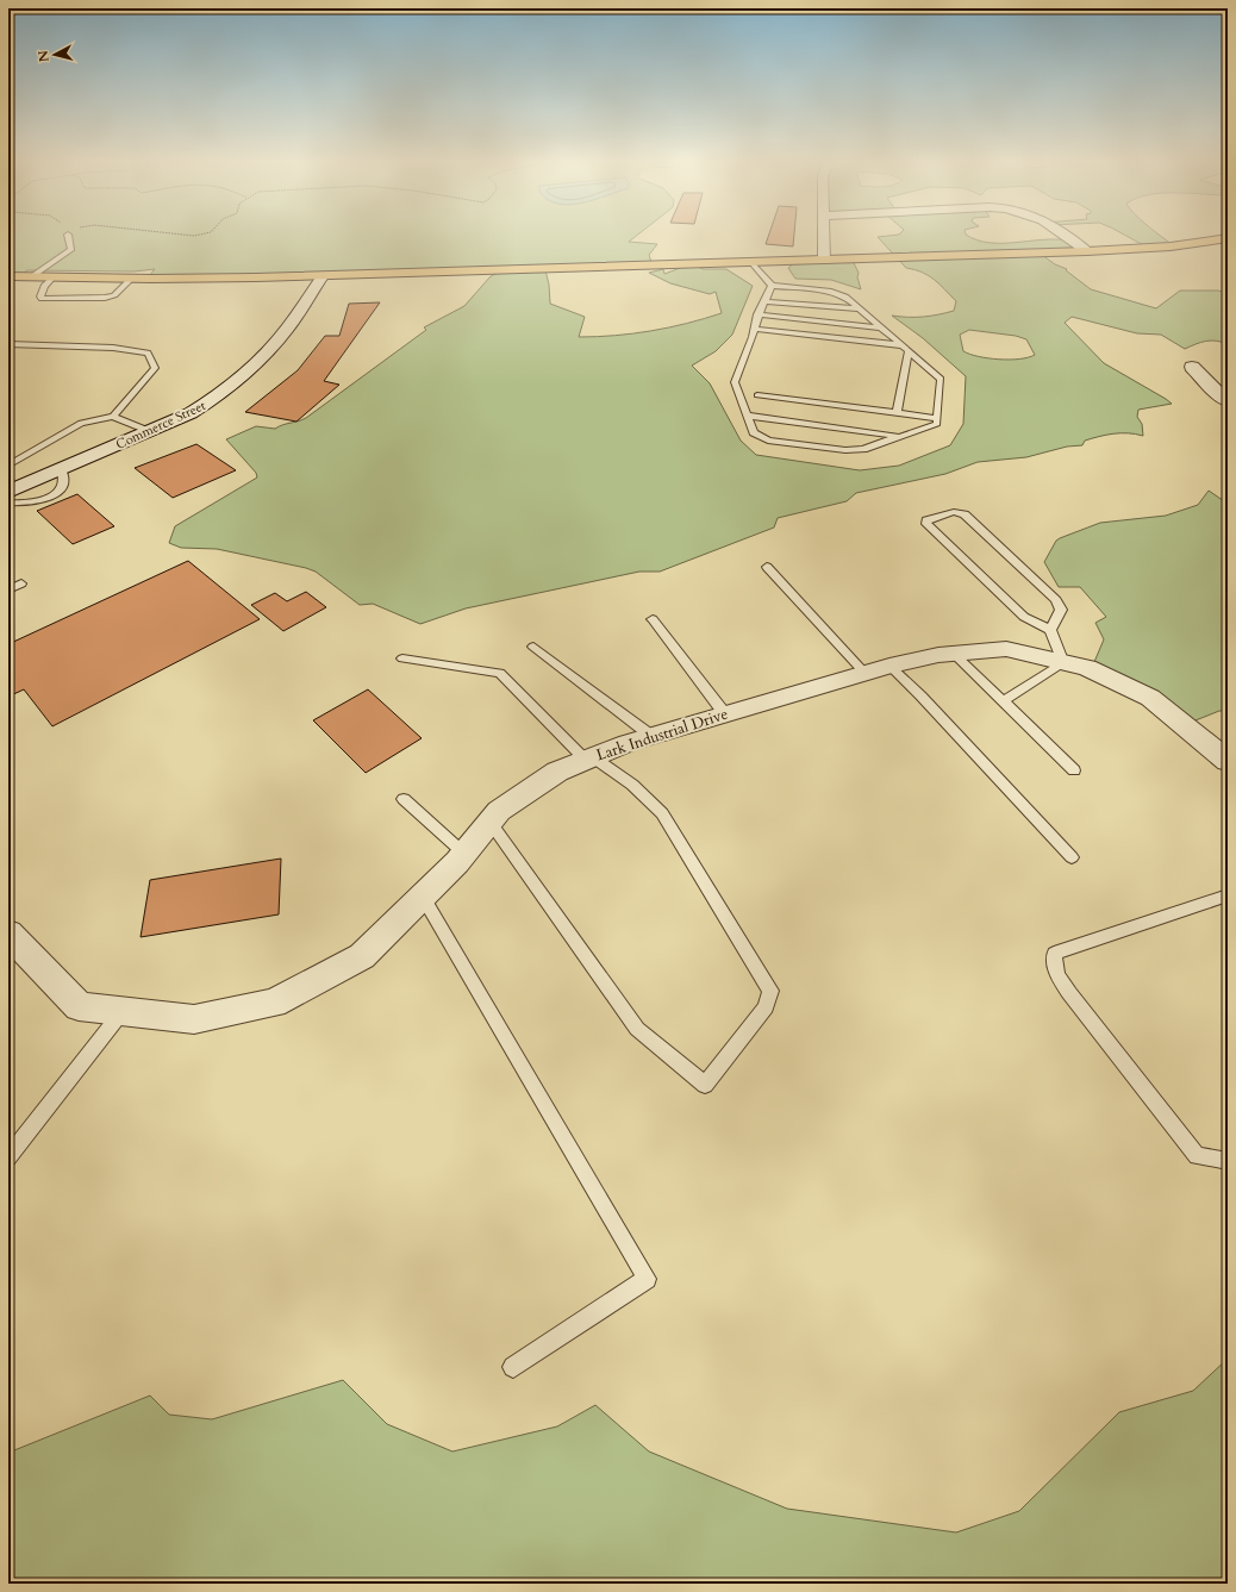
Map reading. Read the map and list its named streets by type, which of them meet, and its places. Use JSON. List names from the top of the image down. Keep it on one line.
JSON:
{"streets":{"street":["Commerce Street","Lark Industrial Drive"]},"north":"left"}
